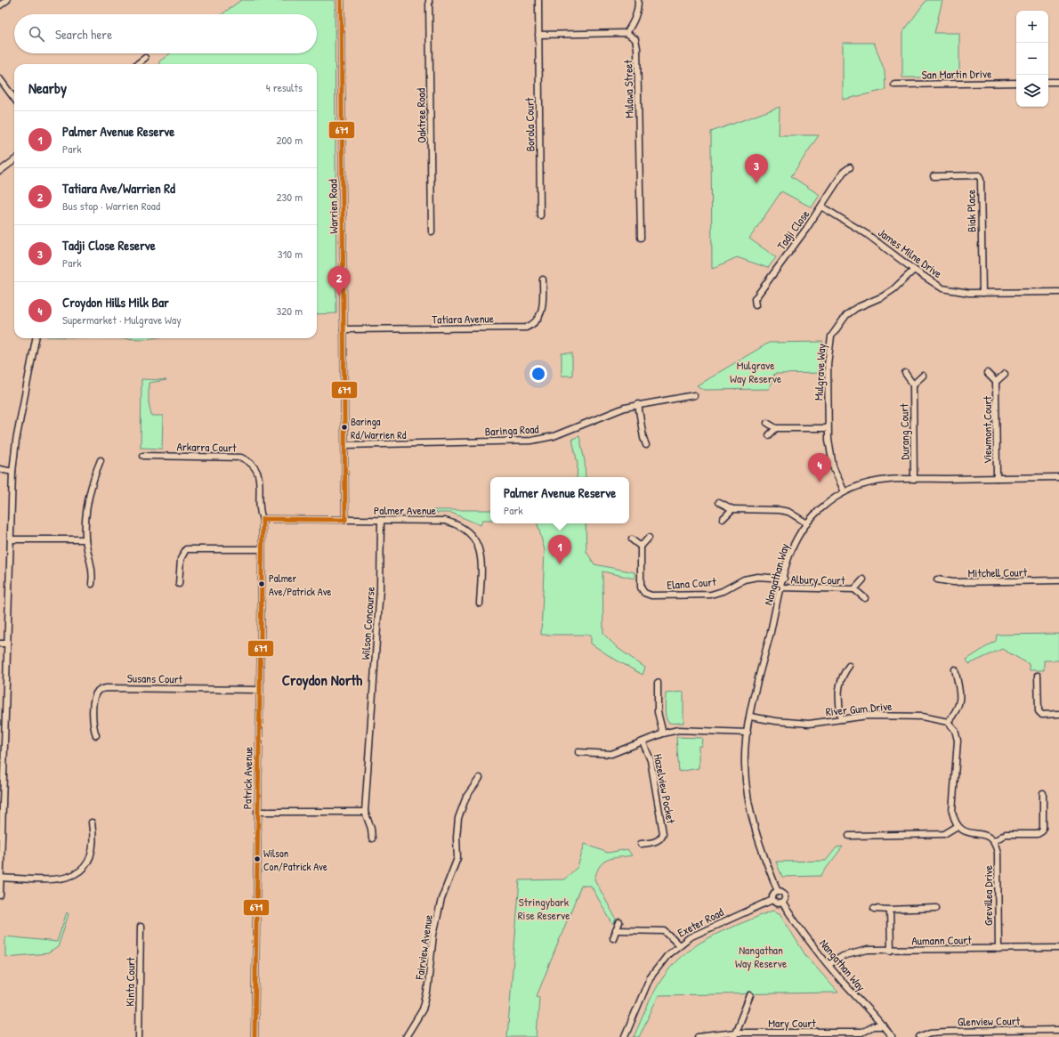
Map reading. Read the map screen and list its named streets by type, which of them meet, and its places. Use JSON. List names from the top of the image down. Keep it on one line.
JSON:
{"streets":{"street":["San Martin Drive","Mulawa Street","Oaktree Road","Borola Court","Warrien Road","Biak Place","Tadji Close","James Milne Drive","Tatiara Avenue","Mulgrave Way","Baringa Road","Viewmont Court","Durang Court","Arkarra Court","Palmer Avenue","Mitchell Court","Nangathan Way","Albury Court","Elana Court","Wilson Concourse","Susans Court","River Gum Drive","Patrick Avenue","Hazelview Pocket","Grevillea Drive","Exeter Road","Aumann Court","Fairview Avenue","Kinta Court","Glenview Court","Mary Court"]},"crossings":[["Warrien Road","Tatiara Avenue"],["Warrien Road","Baringa Road"],["Warrien Road","Palmer Avenue"],["Biak Place","James Milne Drive"],["Tadji Close","James Milne Drive"],["James Milne Drive","Mulgrave Way"],["Mulgrave Way","Nangathan Way"],["Viewmont Court","Nangathan Way"],["Durang Court","Nangathan Way"],["Arkarra Court","Palmer Avenue"],["Arkarra Court","Patrick Avenue"],["Palmer Avenue","Wilson Concourse"],["Palmer Avenue","Patrick Avenue"],["Nangathan Way","Albury Court"],["Nangathan Way","Elana Court"],["Nangathan Way","River Gum Drive"],["Nangathan Way","Exeter Road"],["Nangathan Way","Aumann Court"],["Nangathan Way","Mary Court"],["Susans Court","Patrick Avenue"],["Grevillea Drive","Aumann Court"]],"districts":["Croydon North"],"parks":["Mulgrave Way Reserve","Stringybark Rise Reserve","Nangathan Way Reserve"],"places":["Baringa Rd/Warrien Rd","Palmer Ave/Patrick Ave","Wilson Con/Patrick Ave"],"lines":["transit line 671"],"page":{"map_buttons":["+","−"],"search":"Search here","heading":["Nearby","4 results"],"list":[{"mark":"1","name":"Palmer Avenue Reserve","note":"Park","value":"200 m"},{"mark":"2","name":"Tatiara Ave/Warrien Rd","note":"Bus stop · Warrien Road","value":"230 m"},{"mark":"3","name":"Tadji Close Reserve","note":"Park","value":"310 m"},{"mark":"4","name":"Croydon Hills Milk Bar","note":"Supermarket · Mulgrave Way","value":"320 m"}],"pins":["3","2","4","1"],"popup":["Palmer Avenue Reserve","Park"]}}
